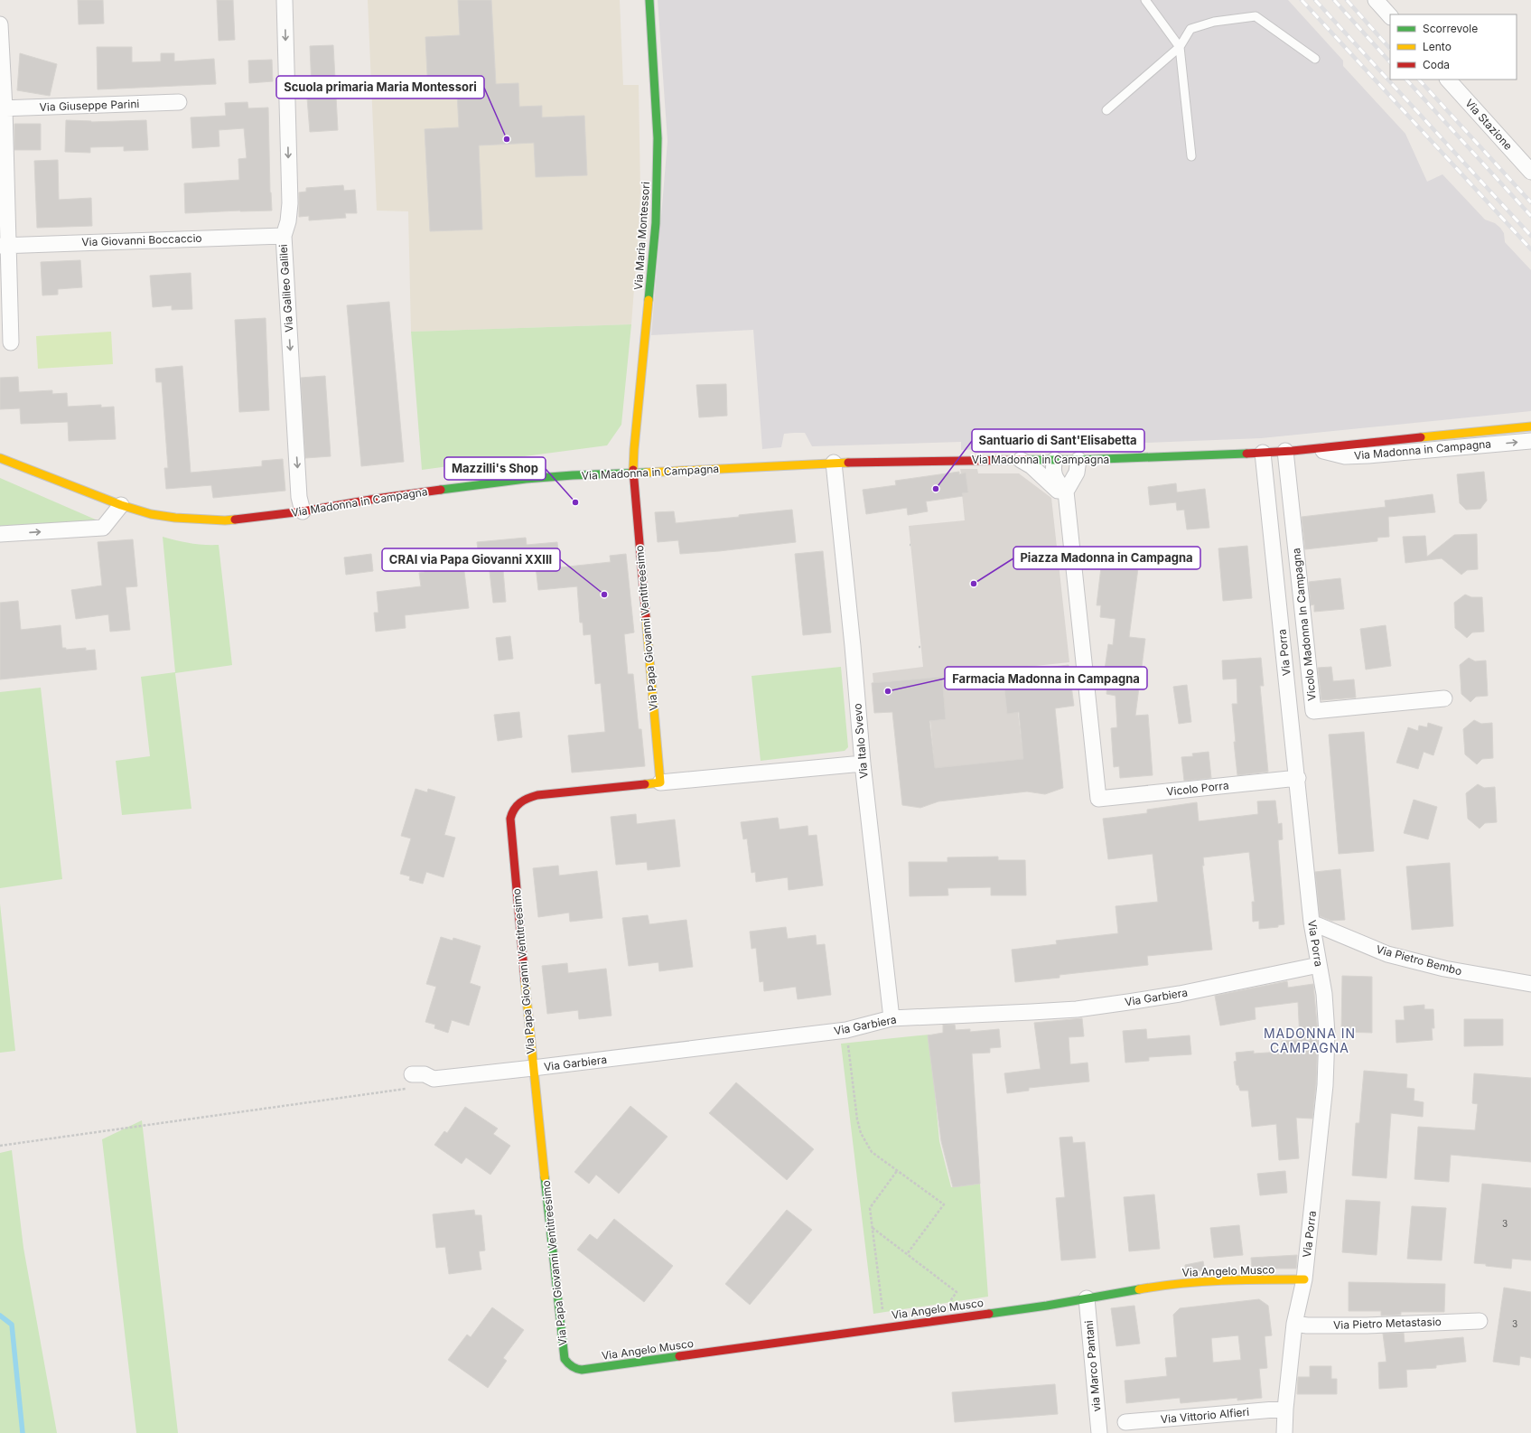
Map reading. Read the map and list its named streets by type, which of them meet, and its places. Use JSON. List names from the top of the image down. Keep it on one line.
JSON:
{"streets":{"street":["Via Giuseppe Parini","Via Stazione","Via Maria Montessori","Via Giovanni Boccaccio","Via Galileo Galilei","Via Madonna in Campagna","Vicolo Madonna In Campagna","Via Papa Giovanni Ventitreesimo","Via Porra","Via Italo Svevo","Vicolo Porra","Via Pietro Bembo","Via Garbiera","Via Angelo Musco","Via Pietro Metastasio","via Marco Pantani","Via Vittorio Alfieri"]},"crossings":[["Via Maria Montessori","Via Madonna in Campagna"],["Via Maria Montessori","Via Papa Giovanni Ventitreesimo"],["Via Giovanni Boccaccio","Via Galileo Galilei"],["Via Galileo Galilei","Via Madonna in Campagna"],["Via Madonna in Campagna","Vicolo Madonna In Campagna"],["Via Madonna in Campagna","Via Papa Giovanni Ventitreesimo"],["Via Madonna in Campagna","Via Porra"],["Via Madonna in Campagna","Via Italo Svevo"],["Via Papa Giovanni Ventitreesimo","Via Italo Svevo"],["Via Papa Giovanni Ventitreesimo","Via Garbiera"],["Via Papa Giovanni Ventitreesimo","Via Angelo Musco"],["Via Porra","Vicolo Porra"],["Via Porra","Via Pietro Bembo"],["Via Porra","Via Garbiera"],["Via Porra","Via Angelo Musco"],["Via Porra","Via Pietro Metastasio"],["Via Porra","Via Vittorio Alfieri"],["Via Italo Svevo","Via Garbiera"],["Via Angelo Musco","via Marco Pantani"]],"one_way":["Via Galileo Galilei"],"districts":["MADONNA IN CAMPAGNA"],"places":["Scuola primaria Maria Montessori","Santuario di Sant'Elisabetta","Mazzilli's Shop","Piazza Madonna in Campagna","CRAI via Papa Giovanni XXIII","Farmacia Madonna in Campagna"],"house_numbers":["3","3"],"legend":["Scorrevole","Lento","Coda"]}
